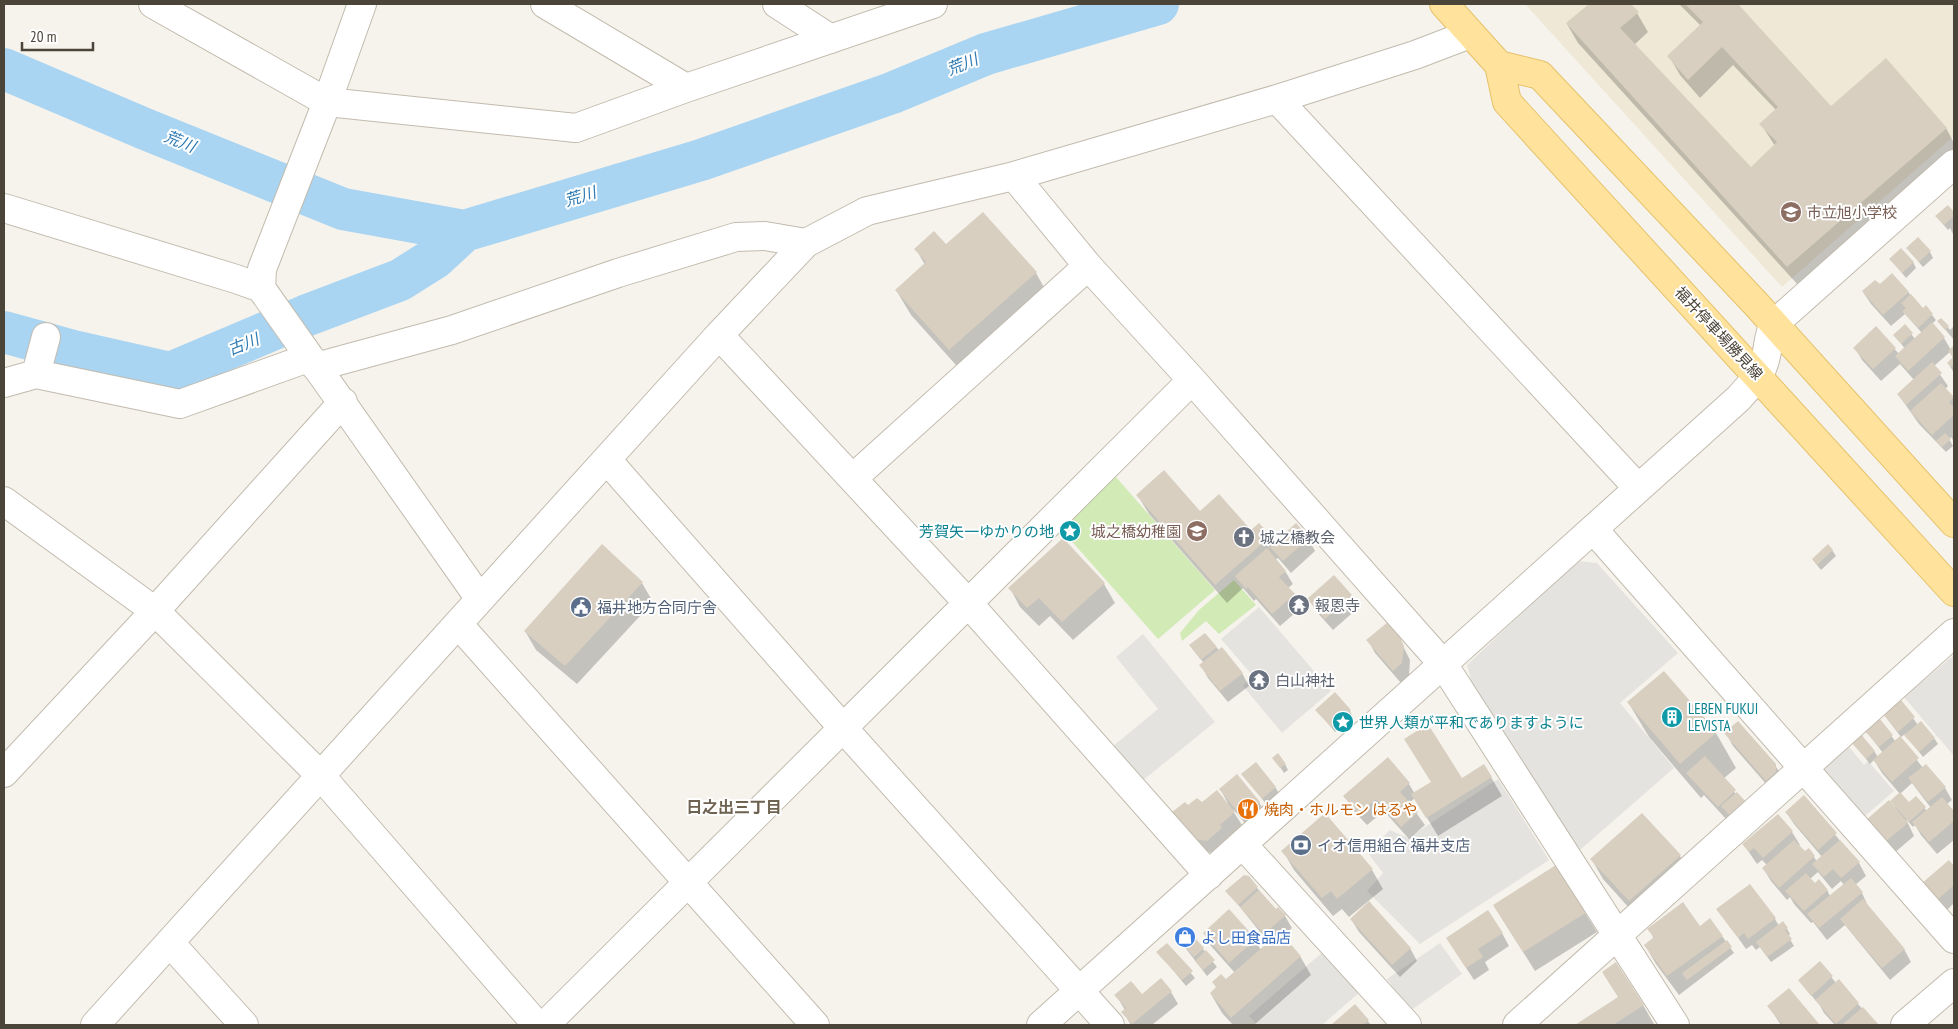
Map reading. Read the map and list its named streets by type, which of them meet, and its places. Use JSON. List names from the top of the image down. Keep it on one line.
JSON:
{"streets":{"main road":["福井停車場勝見線"]},"districts":["日之出三丁目"],"water":["荒川","古川"],"places":{"school or university":["市立旭小学校","城之橋幼稚園"],"place":["芳賀矢一ゆかりの地","世界人類が平和でありますように"],"church":["城之橋教会"],"temple":["報恩寺","白山神社"],"public building":["福井地方合同庁舎"],"building":["LEBEN FUKUI LEVISTA"],"restaurant":["焼肉・ホルモン はるや"],"bank":["イオ信用組合 福井支店"],"shop":["よし田食品店"]},"scale_bar":"20 m"}
